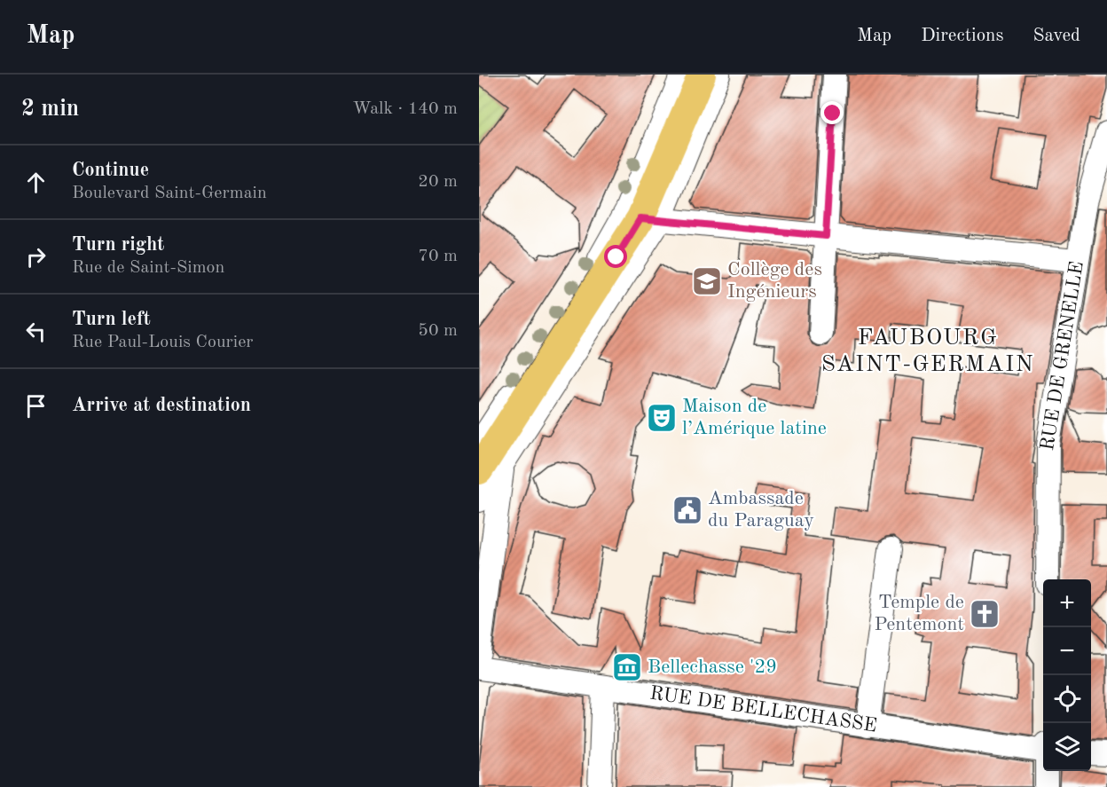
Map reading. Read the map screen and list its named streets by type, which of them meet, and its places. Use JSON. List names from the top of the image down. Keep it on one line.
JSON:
{"streets":{"street":["RUE DE GRENELLE","RUE DE BELLECHASSE"]},"districts":["FAUBOURG SAINT-GERMAIN"],"places":{"school or university":["Collège des Ingénieurs"],"theatre":["Maison de l’Amérique latine"],"public building":["Ambassade du Paraguay"],"church":["Temple de Pentemont"],"museum":["Bellechasse '29"]},"page":{"header":"Map","nav":["Map","Directions","Saved"],"heading":["2 min","Walk · 140 m"],"list":[["Continue","Boulevard Saint-Germain","20 m"],["Turn right","Rue de Saint-Simon","70 m"],["Turn left","Rue Paul-Louis Courier","50 m"],"Arrive at destination"],"map_buttons":["+","−"]}}
